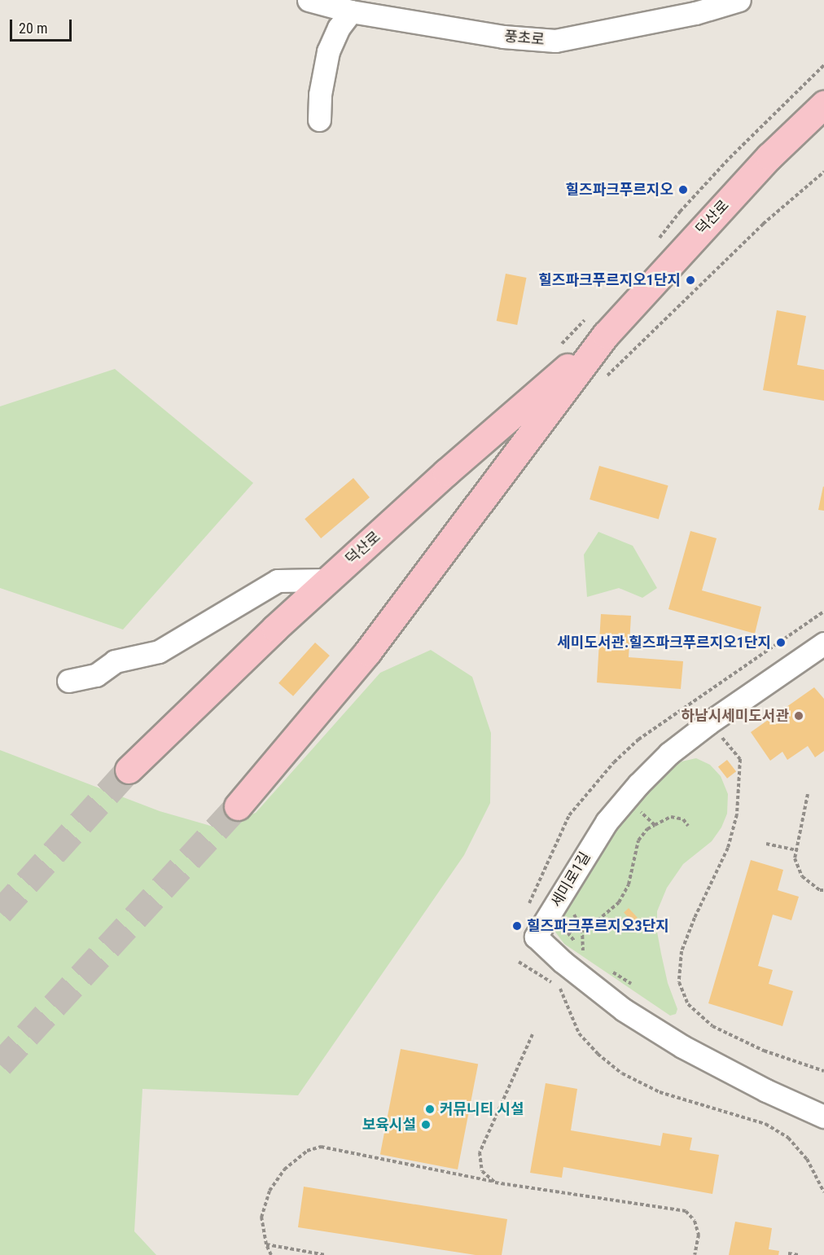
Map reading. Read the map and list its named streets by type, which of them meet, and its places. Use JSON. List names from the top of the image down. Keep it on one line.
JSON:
{"streets":{"main road":["덕산로"],"street":["풍초로","세미로1길"]},"places":["힐즈파크푸르지오","힐즈파크푸르지오1단지","세미도서관.힐즈파크푸르지오1단지","하남시세미도서관","힐즈파크푸르지오3단지","커뮤니티 시설","보육시설"],"scale_bar":"20 m"}
